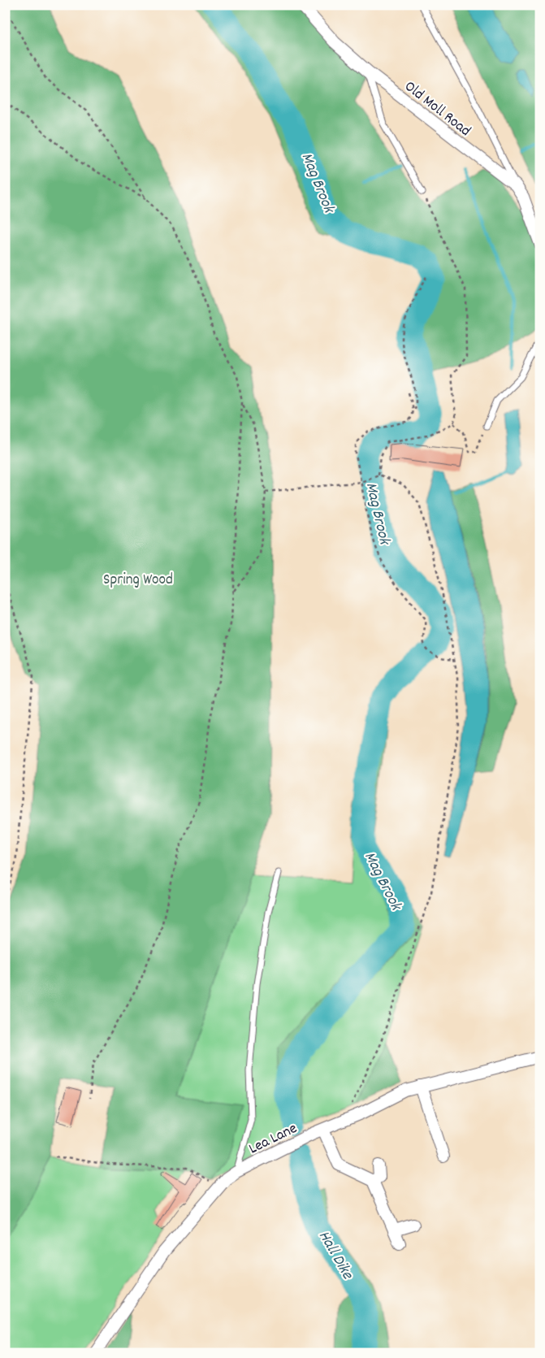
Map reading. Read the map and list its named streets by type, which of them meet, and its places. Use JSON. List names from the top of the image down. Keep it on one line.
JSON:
{"streets":{"street":["Old Moll Road","Lea Lane"]},"water":["Mag Brook","Hall Dike"],"parks":["Spring Wood"]}
